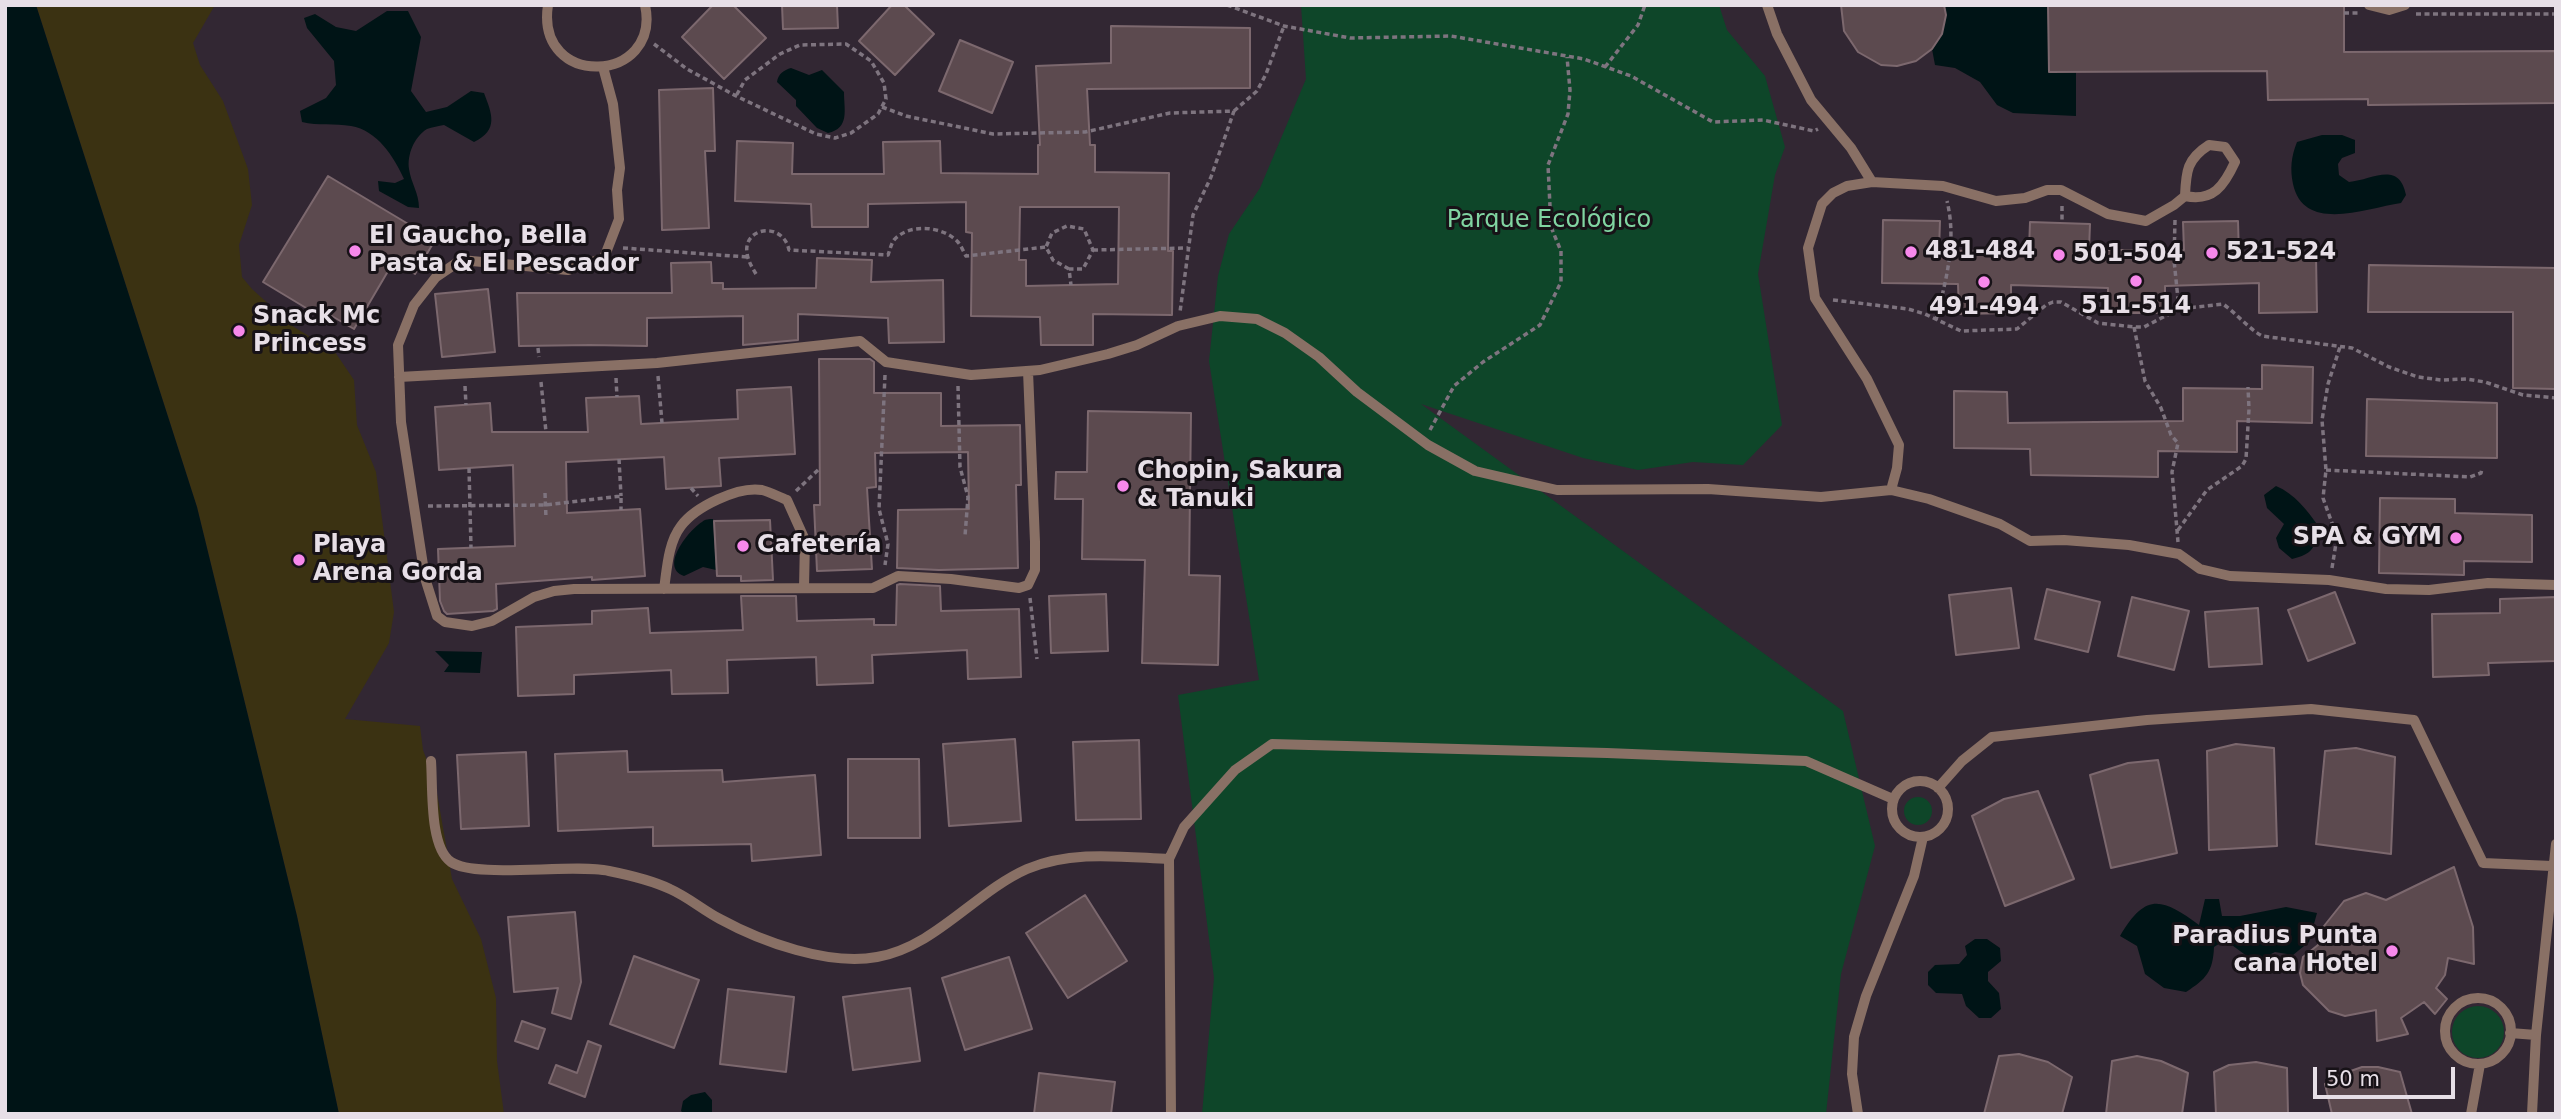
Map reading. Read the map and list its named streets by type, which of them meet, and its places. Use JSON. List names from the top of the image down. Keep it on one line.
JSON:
{"parks":["Parque Ecológico"],"places":["El Gaucho, Bella Pasta & El Pescador","481-484","521-524","501-504","511-514","491-494","Snack Mc Princess","Chopin, Sakura & Tanuki","SPA & GYM","Cafetería","Playa Arena Gorda","Paradius Punta cana Hotel"],"scale_bar":"50 m"}
